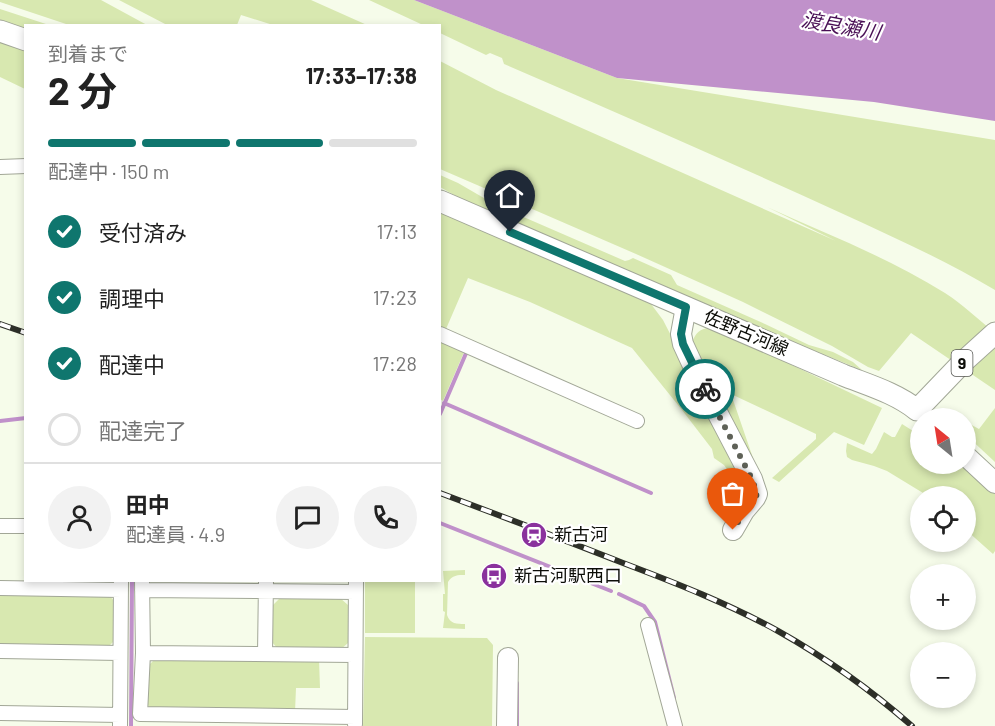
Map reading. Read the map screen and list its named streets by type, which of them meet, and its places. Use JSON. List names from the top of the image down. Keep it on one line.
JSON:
{"streets":{"main road":["佐野古河線","9"]},"water":["渡良瀬川"],"places":{"station":["新古河"],"bus stop":["新古河駅西口"]},"north":"top left","page":{"heading":["2 分","到着まで","17:33–17:38"],"panel":["田中","配達員 · 4.9"],"bar":"配達中 · 150 m","list":[["受付済み","17:13"],["調理中","17:23"],["配達中","17:28"],"配達完了"],"map_buttons":["+","−"]}}
